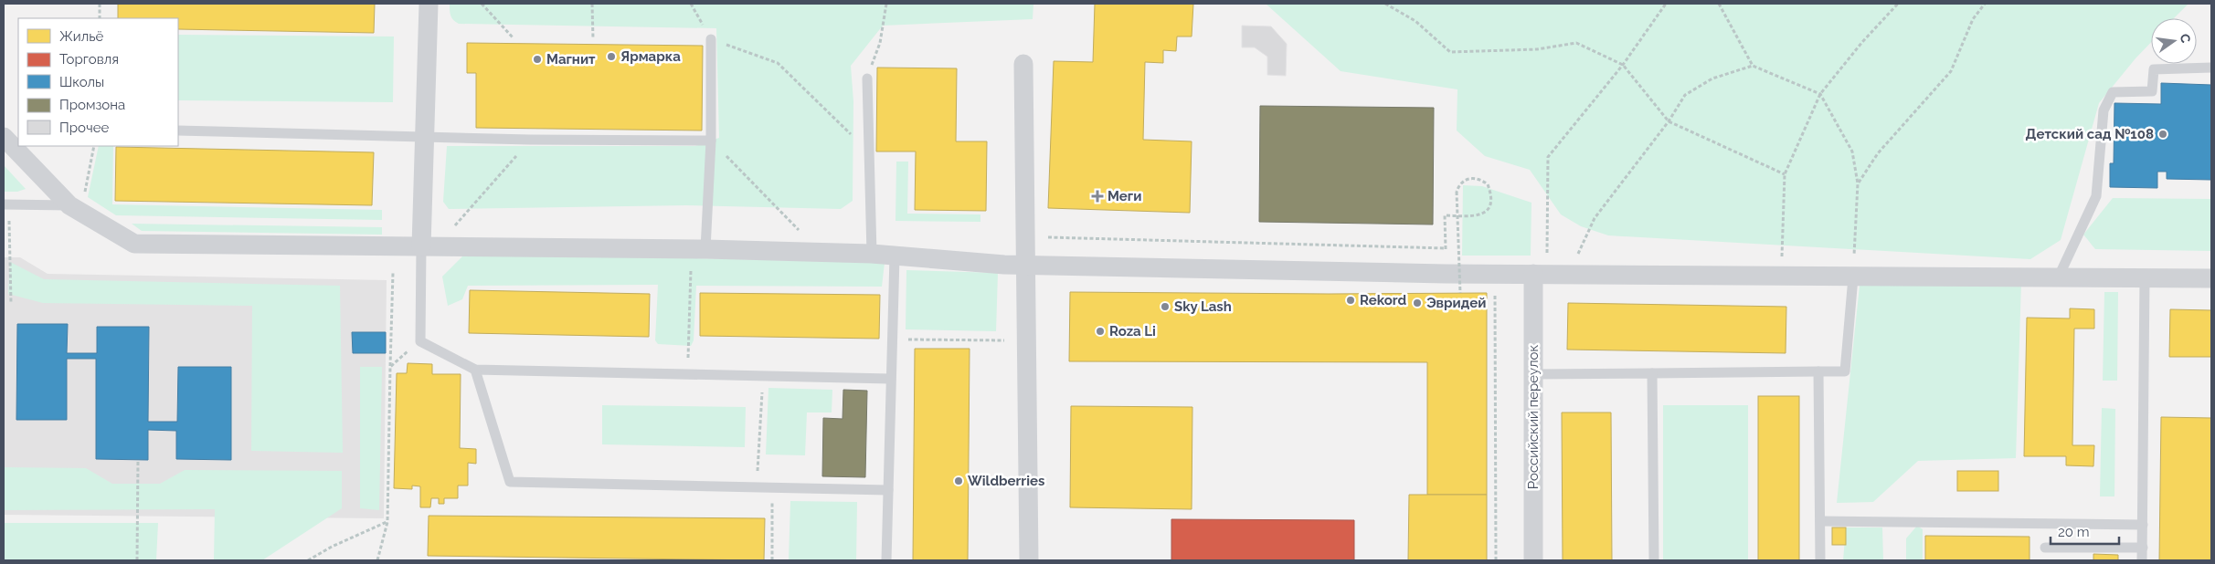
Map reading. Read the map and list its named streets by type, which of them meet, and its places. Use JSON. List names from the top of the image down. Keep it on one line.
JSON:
{"streets":{"street":["Российский переулок"]},"places":{"other":["Ярмарка","Магнит","Детский сад №108","Rekord","Эвридей","Sky Lash","Roza Li","Wildberries"],"health":["Меги"]},"legend":["Жильё","Торговля","Школы","Промзона","Прочее"],"scale_bar":"20 m","north":"right"}
